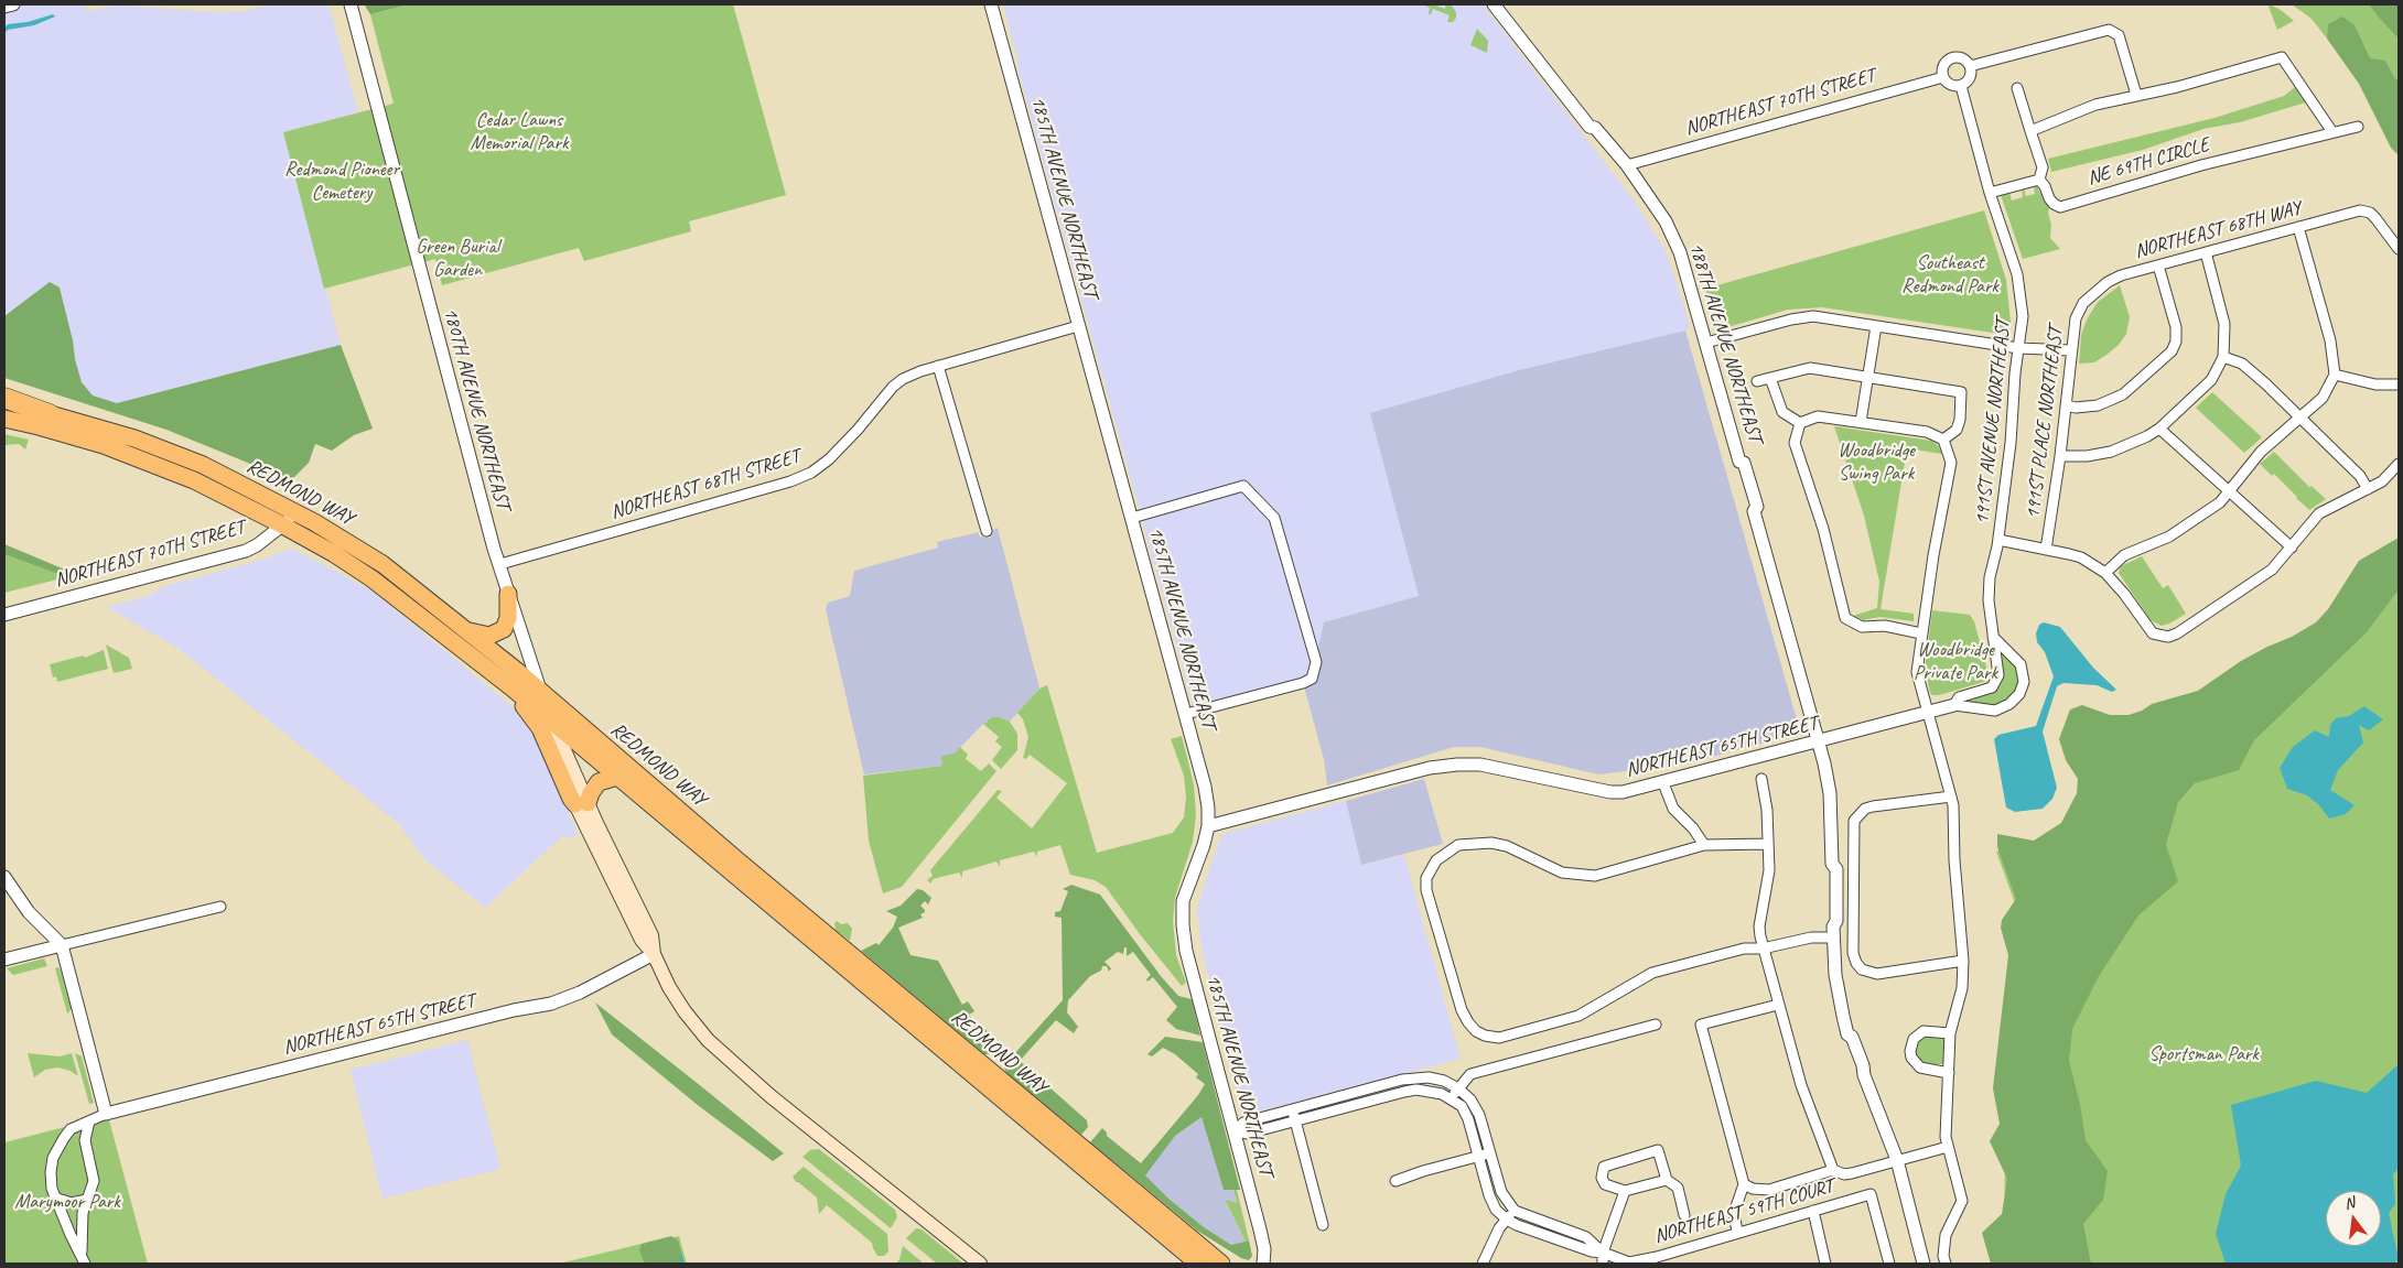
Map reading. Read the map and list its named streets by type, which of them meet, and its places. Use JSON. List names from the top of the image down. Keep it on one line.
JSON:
{"streets":{"main road":["REDMOND WAY"],"street":["NORTHEAST 70TH STREET","NE 69TH CIRCLE","185TH AVENUE NORTHEAST","NORTHEAST 68TH WAY","188TH AVENUE NORTHEAST","180TH AVENUE NORTHEAST","191ST AVENUE NORTHEAST","191ST PLACE NORTHEAST","NORTHEAST 68TH STREET","NORTHEAST 65TH STREET","NORTHEAST 59TH COURT"]},"crossings":[["NORTHEAST 70TH STREET","188TH AVENUE NORTHEAST"],["NORTHEAST 70TH STREET","191ST AVENUE NORTHEAST"],["NORTHEAST 70TH STREET","REDMOND WAY"],["185TH AVENUE NORTHEAST","NORTHEAST 68TH STREET"],["185TH AVENUE NORTHEAST","NORTHEAST 65TH STREET"],["NORTHEAST 68TH WAY","191ST PLACE NORTHEAST"],["188TH AVENUE NORTHEAST","NORTHEAST 65TH STREET"],["180TH AVENUE NORTHEAST","NORTHEAST 68TH STREET"],["180TH AVENUE NORTHEAST","REDMOND WAY"],["191ST AVENUE NORTHEAST","NORTHEAST 65TH STREET"]],"parks":["Cedar Lawns Memorial Park","Redmond Pioneer Cemetery","Green Burial Garden","Southeast Redmond Park","Woodbridge Swing Park","Woodbridge Private Park","Sportsman Park","Marymoor Park"],"north":"top"}
